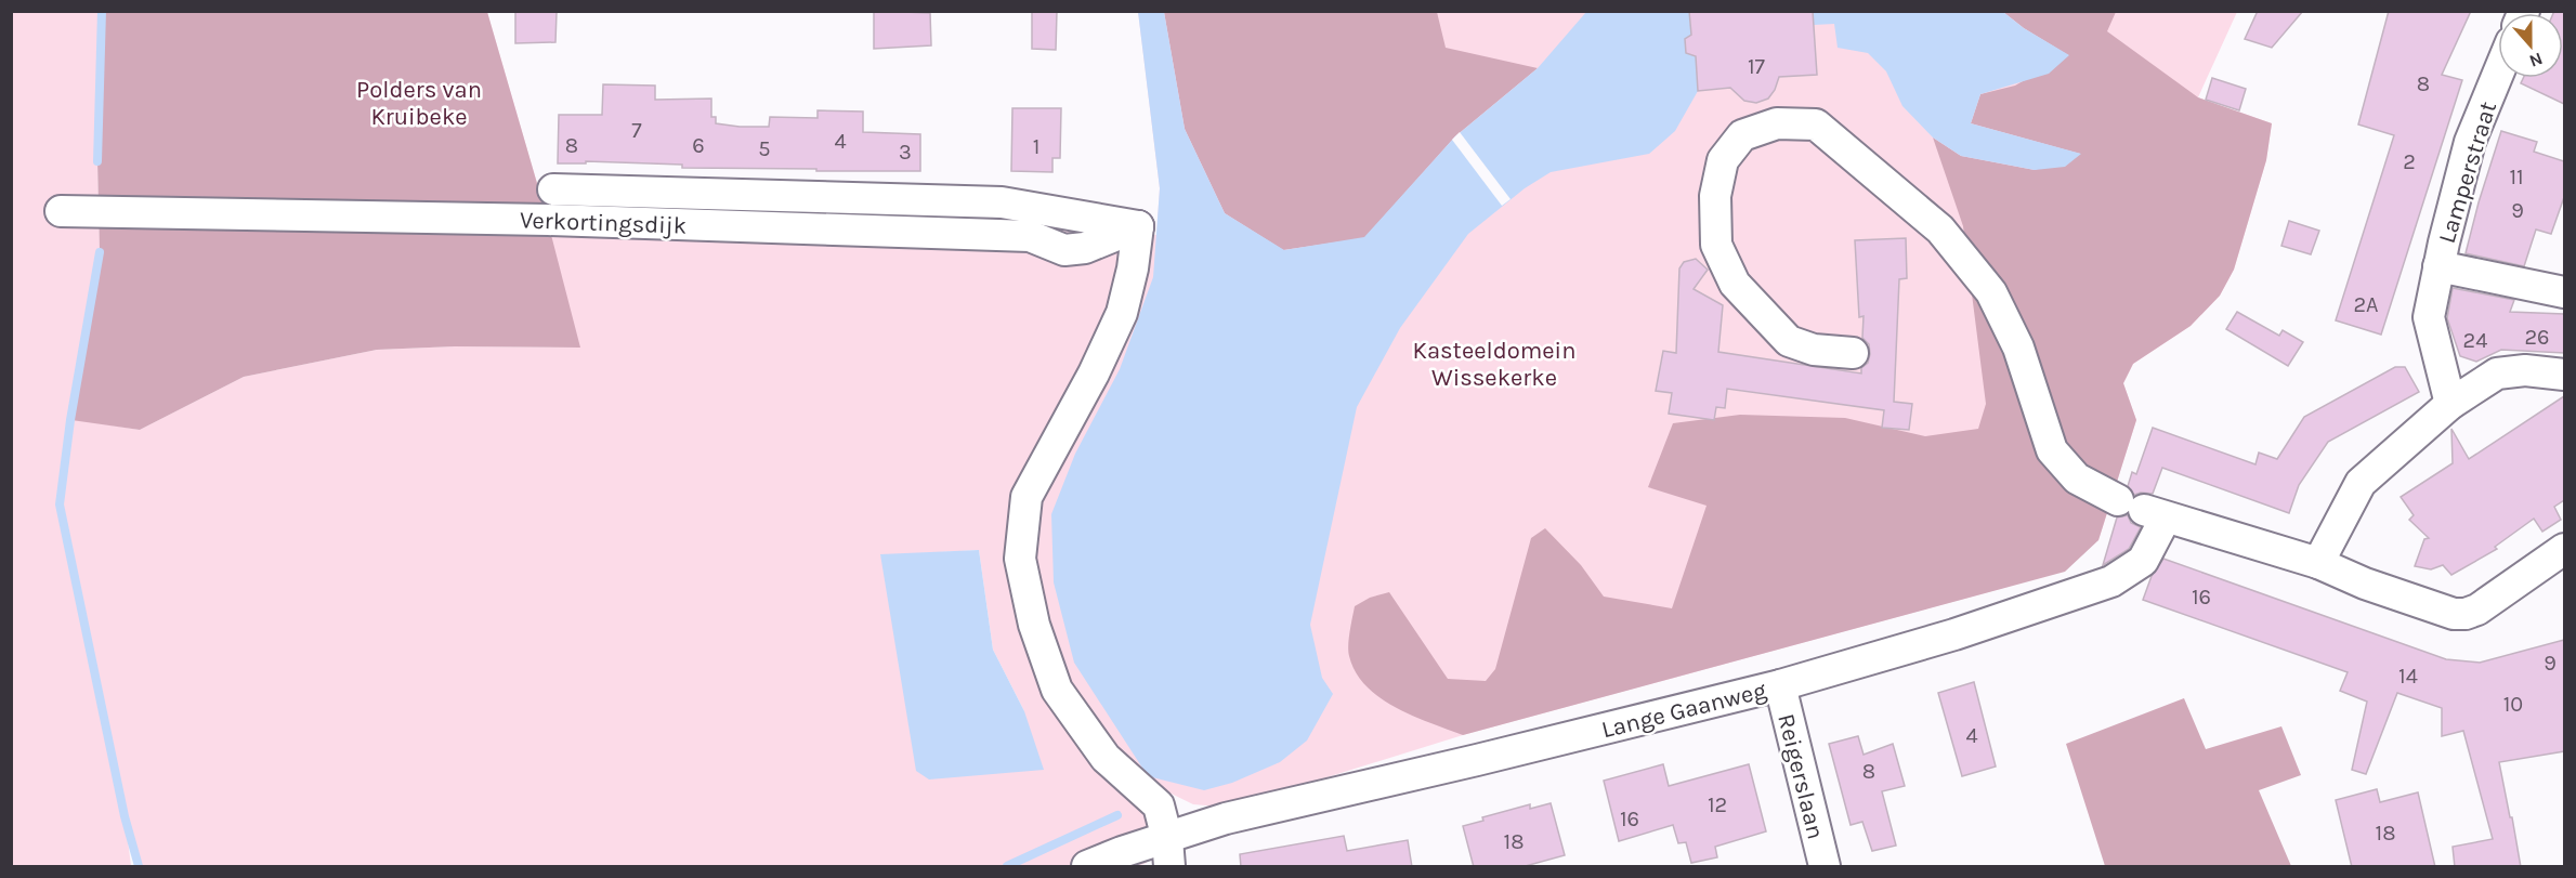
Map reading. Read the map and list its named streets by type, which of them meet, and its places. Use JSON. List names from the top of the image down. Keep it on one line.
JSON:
{"streets":{"street":["Lamperstraat","Verkortingsdijk","Lange Gaanweg","Reigerslaan"]},"crossings":[["Lange Gaanweg","Reigerslaan"]],"parks":["Polders van Kruibeke","Kasteeldomein Wissekerke"],"house_numbers":["17","8","7","4","8","6","1","5","3","2","11","9","2A","26","24","16","9","14","10","4","8","12","16","18","18"],"north":"bottom"}
